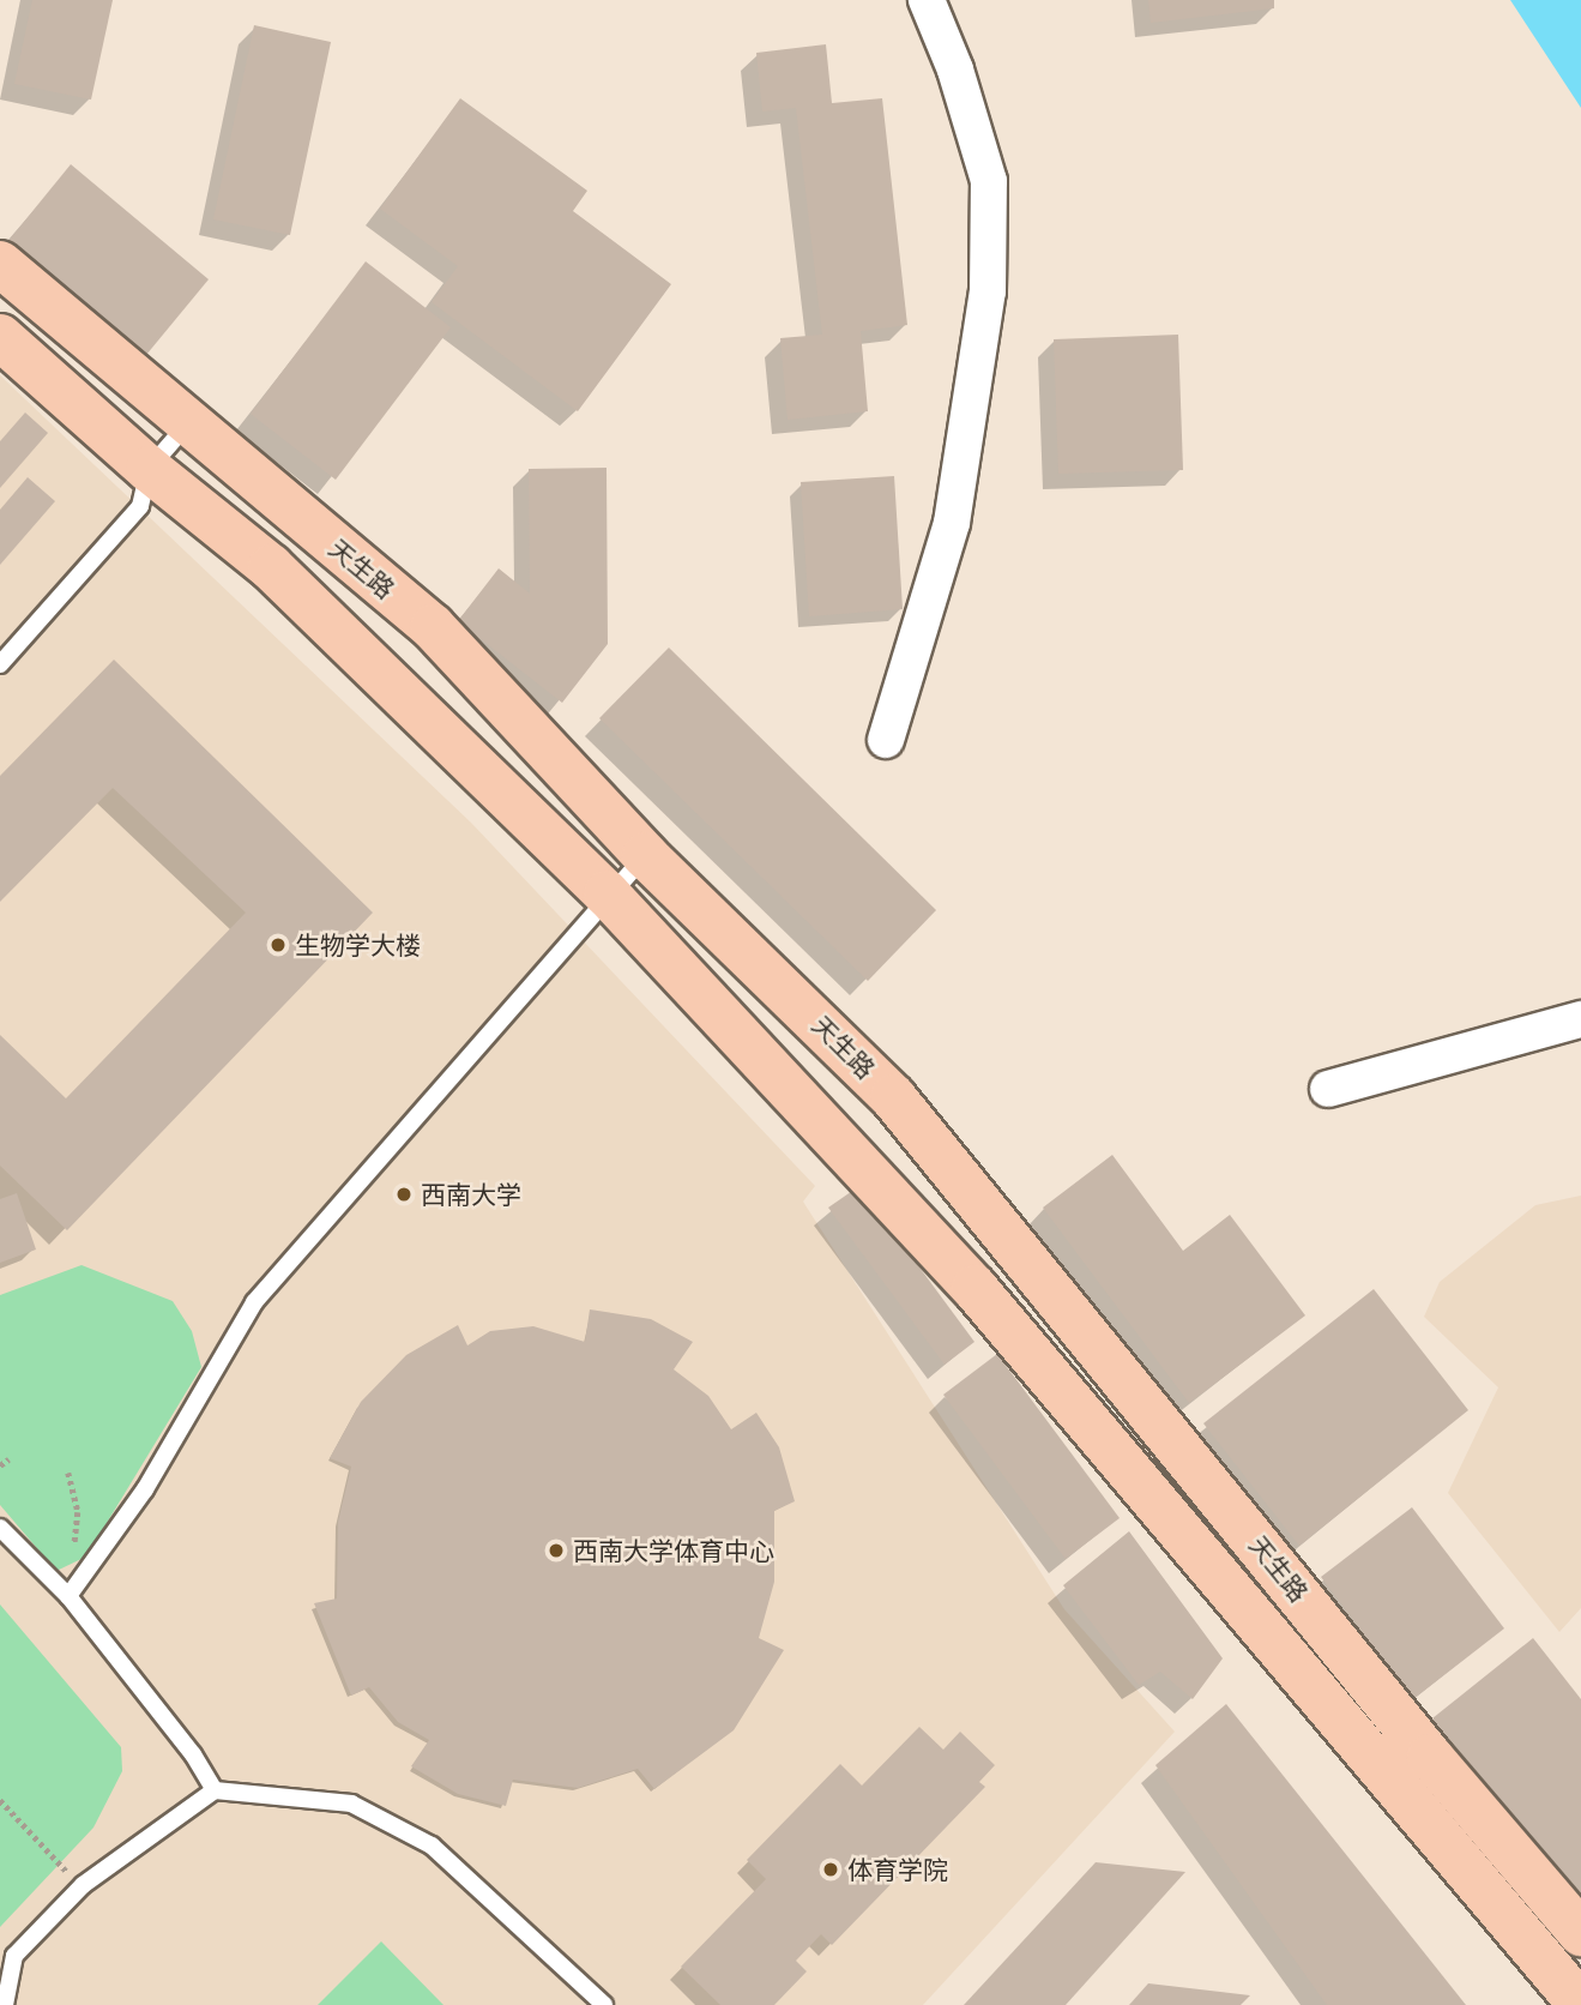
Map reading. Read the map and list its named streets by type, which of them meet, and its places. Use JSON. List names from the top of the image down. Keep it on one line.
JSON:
{"streets":{"highway":["天生路"]},"places":["生物学大楼","西南大学","西南大学体育中心","体育学院"]}
